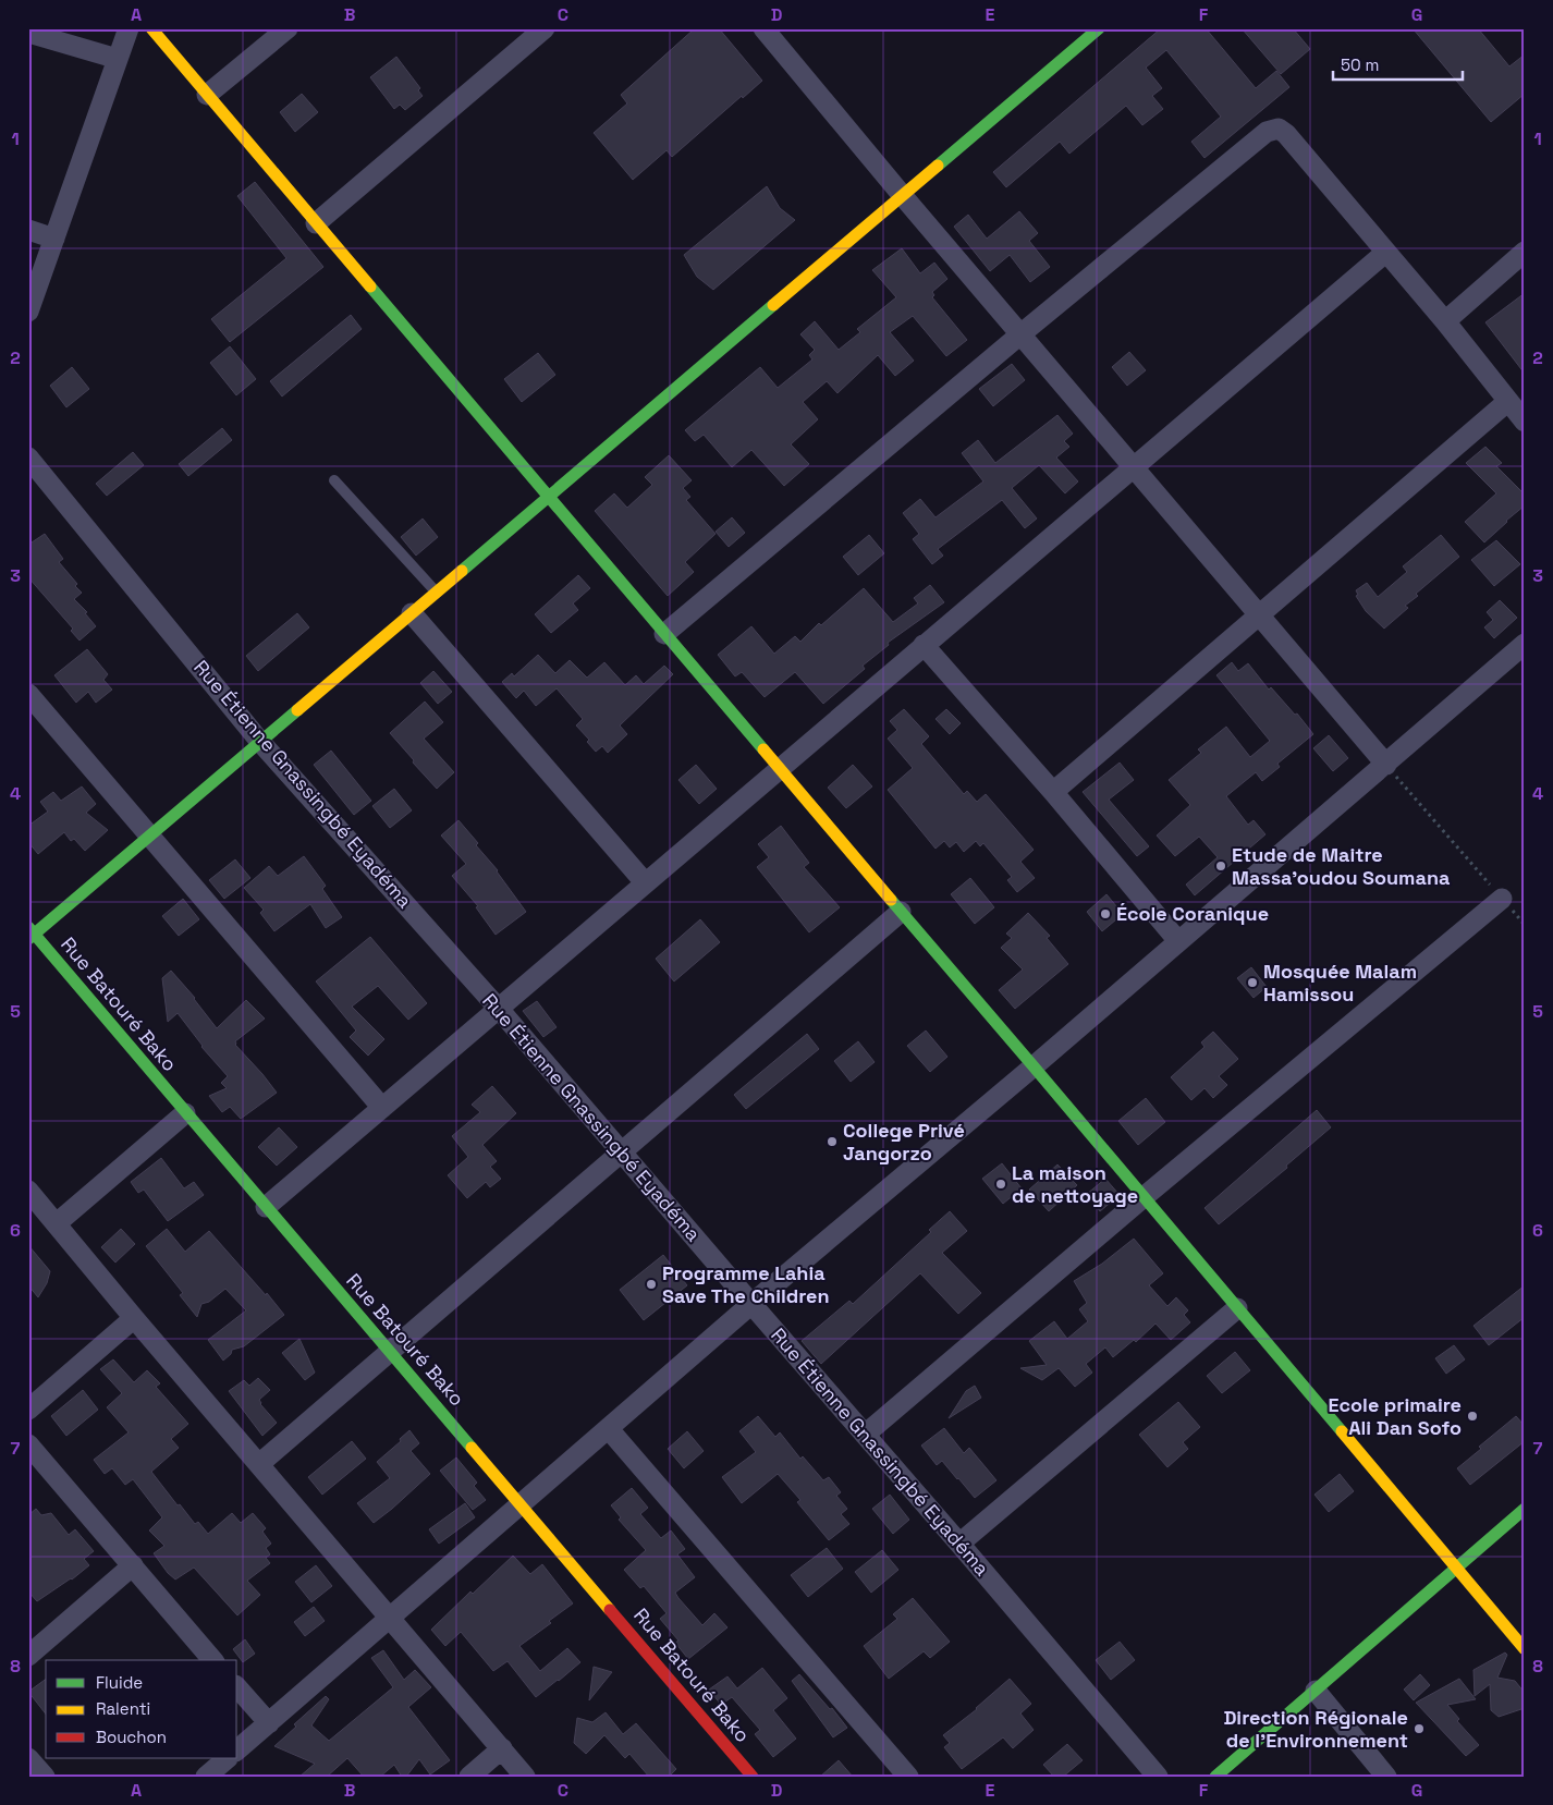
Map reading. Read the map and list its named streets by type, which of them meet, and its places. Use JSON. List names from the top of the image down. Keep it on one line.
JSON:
{"streets":{"street":["Rue Étienne Gnassingbé Eyadéma","Rue Batouré Bako"]},"places":["Etude de Maitre Massa'oudou Soumana","École Coranique","Mosquée Malam Hamissou","College Privé Jangorzo","La maison de nettoyage","Programme Lahia Save The Children","Ecole primaire Ali Dan Sofo","Direction Régionale de l'Environnement"],"legend":["Fluide","Ralenti","Bouchon"],"scale_bar":"50 m","grid":{"columns":["A","B","C","D","E","F","G"],"rows":["1","2","3","4","5","6","7","8"]}}
